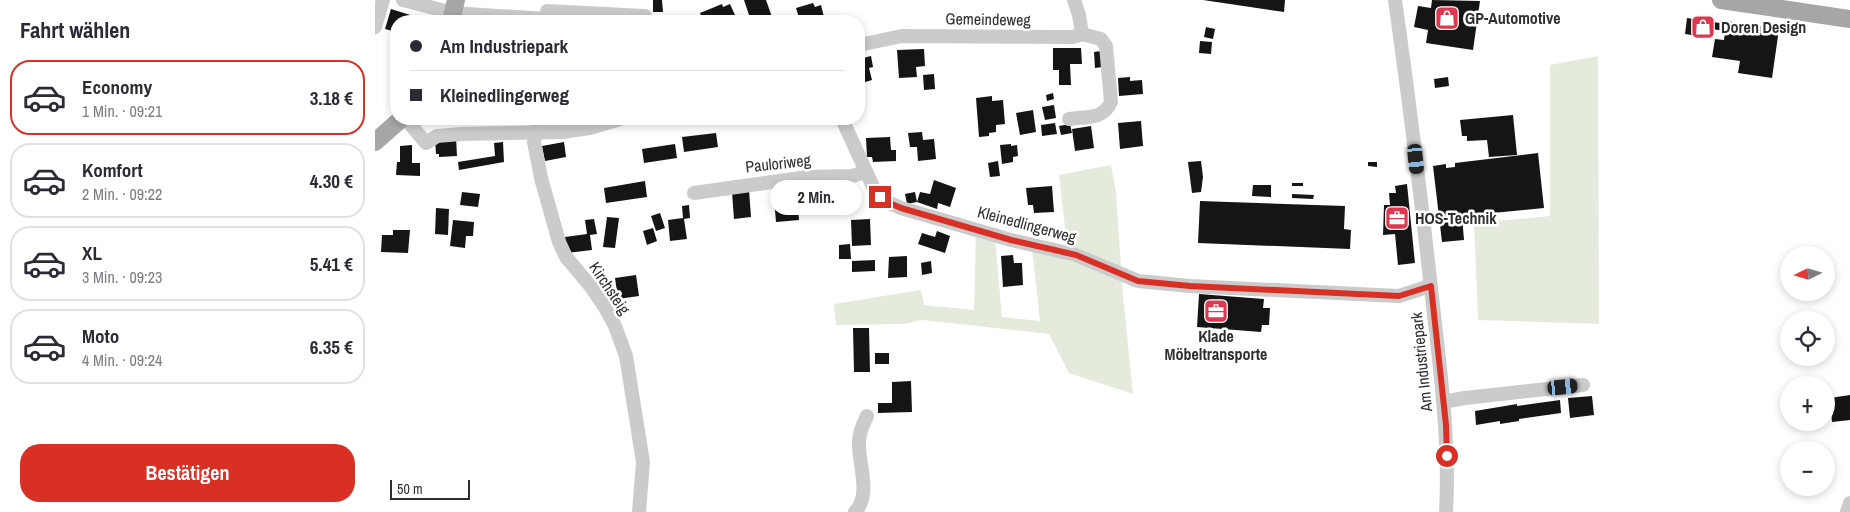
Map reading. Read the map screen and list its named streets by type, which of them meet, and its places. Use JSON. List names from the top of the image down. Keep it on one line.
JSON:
{"streets":{"street":["Gemeindeweg","Pauloriweg","Kleinedlingerweg","Kirchsteig","Am Industriepark"]},"crossings":[["Pauloriweg","Kleinedlingerweg"],["Kleinedlingerweg","Am Industriepark"]],"places":{"shop":["GP-Automotive","Doren Design"],"office":["HOS-Technik","Klade Möbeltransporte"]},"scale_bar":"50 m","north":"left","page":{"heading":"Fahrt wählen","banner":["Am Industriepark","Kleinedlingerweg"],"list":[{"name":"Economy","note":"1 Min. · 09:21","value":"3.18 €"},{"name":"Komfort","note":"2 Min. · 09:22","value":"4.30 €"},{"name":"XL","note":"3 Min. · 09:23","value":"5.41 €"},{"name":"Moto","note":"4 Min. · 09:24","value":"6.35 €"}],"bubble":"2 Min.","map_buttons":["+","−"],"buttons":"Bestätigen","scale":"50 m"}}
